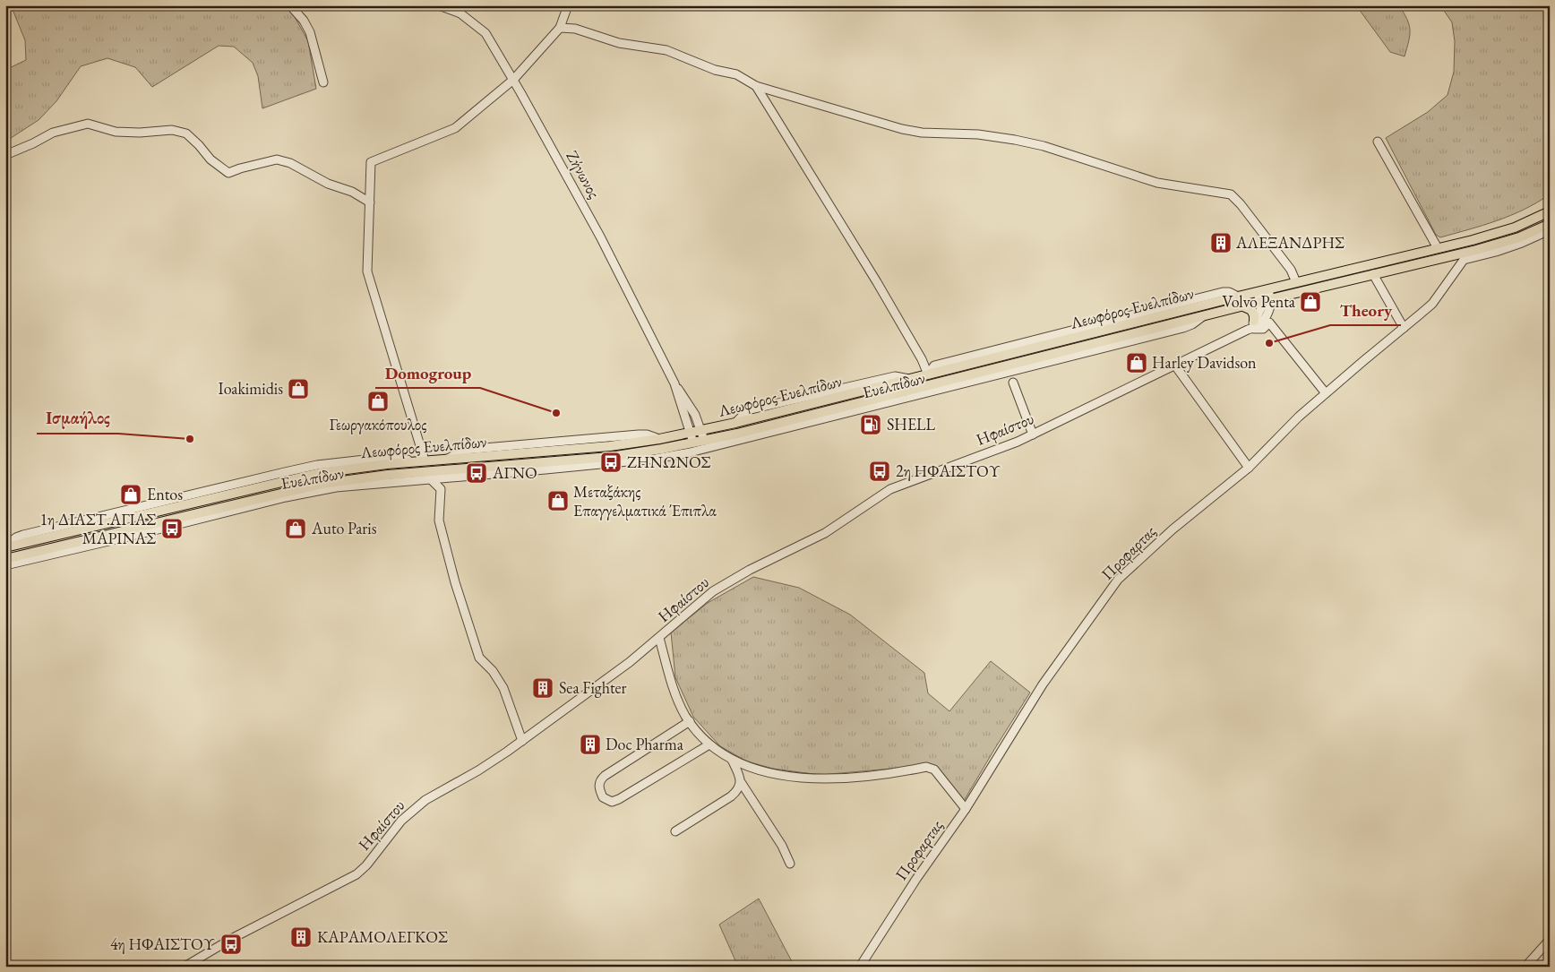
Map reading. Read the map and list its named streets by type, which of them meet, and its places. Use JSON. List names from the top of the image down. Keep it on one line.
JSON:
{"streets":{"main road":["Λεωφόρος Ευελπίδων"],"street":["Ζήνωνος","Ευελπίδων","Ηφαίστου","Προφαρτας"]},"crossings":[["Λεωφόρος Ευελπίδων","Ευελπίδων"],["Λεωφόρος Ευελπίδων","Ηφαίστου"],["Λεωφόρος Ευελπίδων","Προφαρτας"]],"places":{"building":["ΑΛΕΞΑΝΔΡΗΣ","Sea Fighter","Doc Pharma","ΚΑΡΑΜΟΛΕΓΚΟΣ"],"shop":["Volvo Penta","Harley Davidson","Ioakimidis","Γεωργακόπουλος","Entos","Μεταξάκης Επαγγελματικά Έπιπλα","Auto Paris"],"other":["Theory","Domogroup","Ισμαήλος"],"fuel station":["SHELL"],"bus stop":["ΖΗΝΩΝΟΣ","2η ΗΦΑΙΣΤΟΥ","ΑΓΝΟ","1η ΔΙΑΣΤ.ΑΓΙΑΣ ΜΑΡΙΝΑΣ","4η ΗΦΑΙΣΤΟΥ"]}}
